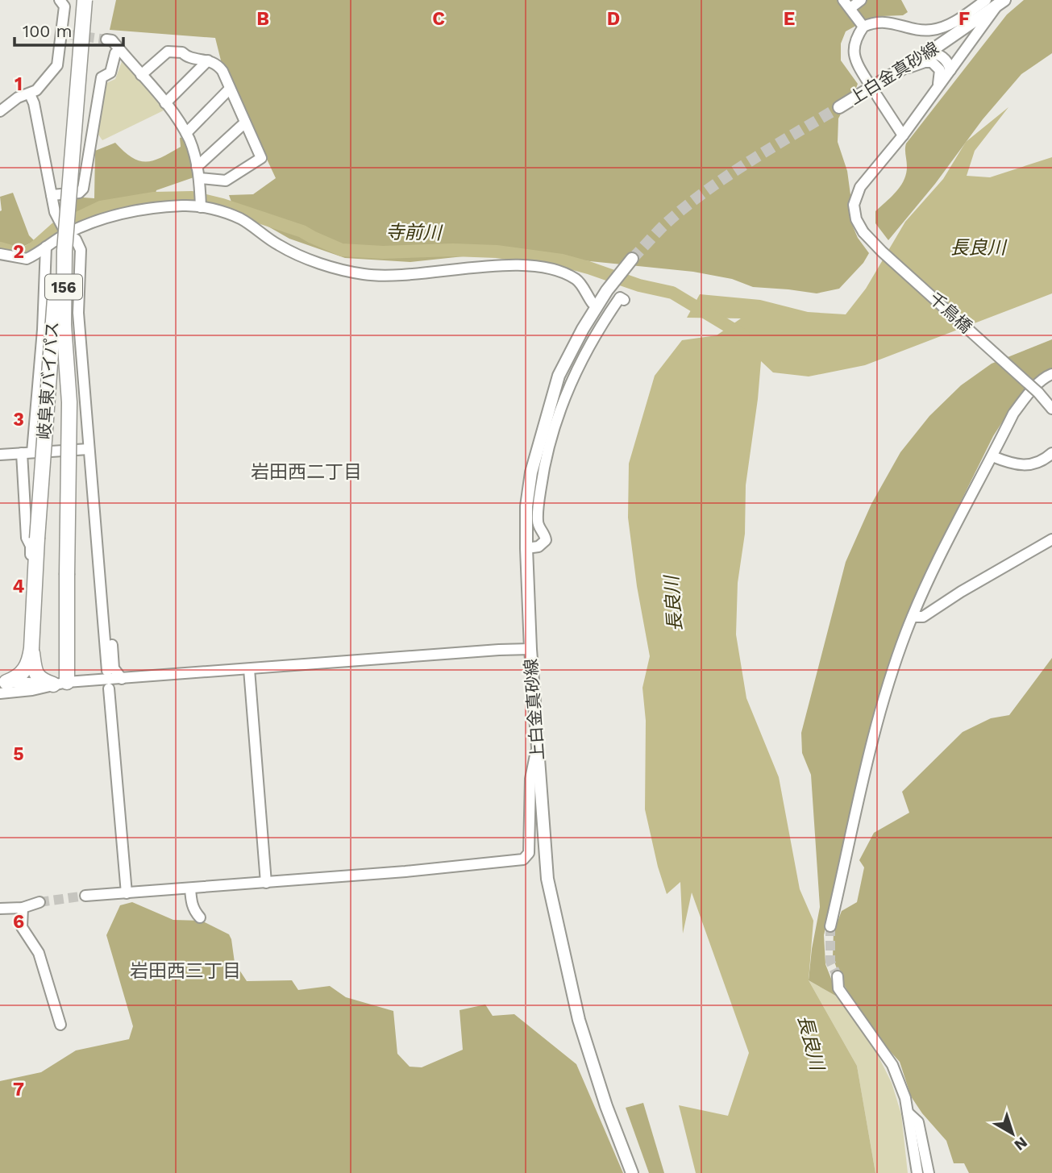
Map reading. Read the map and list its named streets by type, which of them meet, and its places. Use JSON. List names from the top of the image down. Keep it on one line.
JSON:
{"streets":{"highway":["156","岐阜東バイパス"],"main road":["上白金真砂線"],"street":["千鳥橋"]},"districts":["岩田西二丁目","岩田西三丁目"],"water":["寺前川","長良川"],"scale_bar":"100 m","north":"bottom right","grid":{"columns":["B","C","D","E","F"],"rows":["1","2","3","4","5","6","7"]}}
